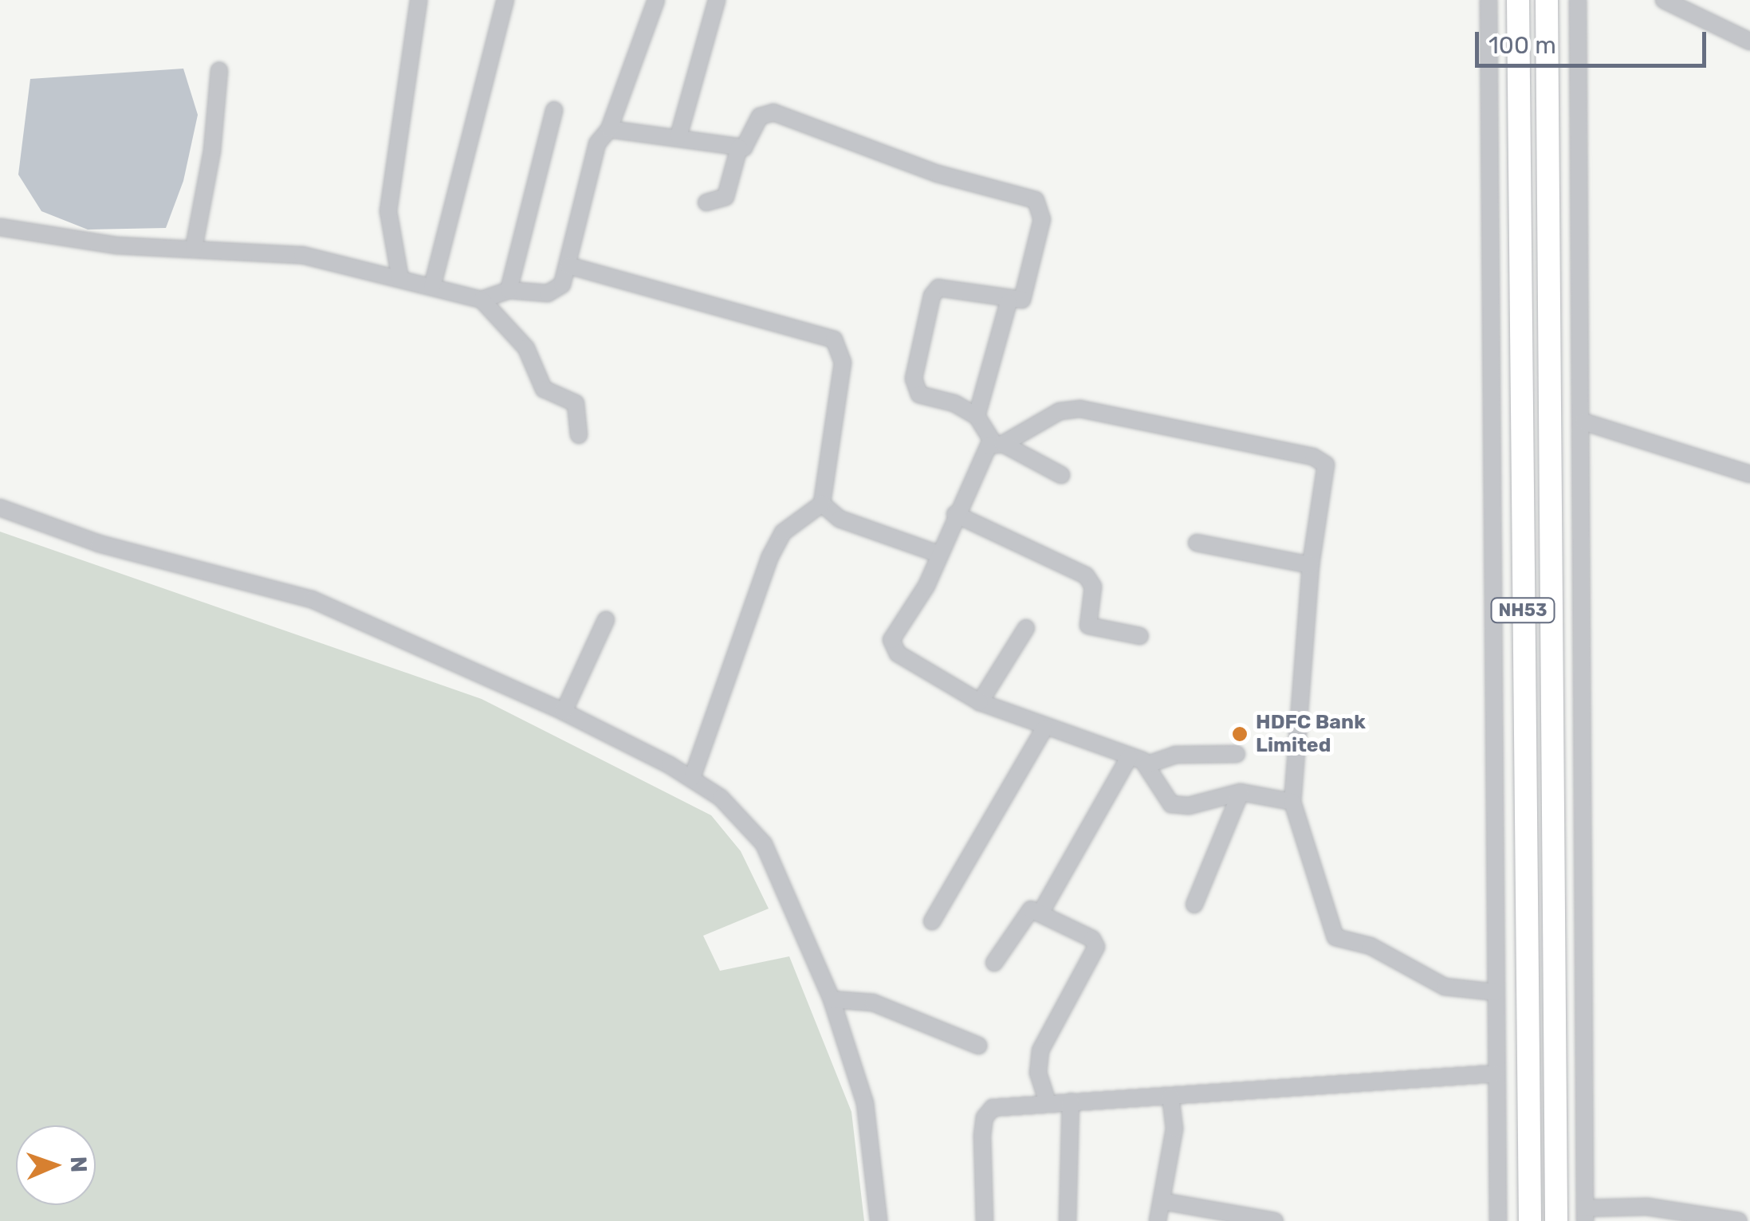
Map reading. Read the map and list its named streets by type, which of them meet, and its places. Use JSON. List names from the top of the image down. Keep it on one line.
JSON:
{"streets":{"highway":["NH53"]},"places":["HDFC Bank Limited"],"scale_bar":"100 m","north":"right"}
